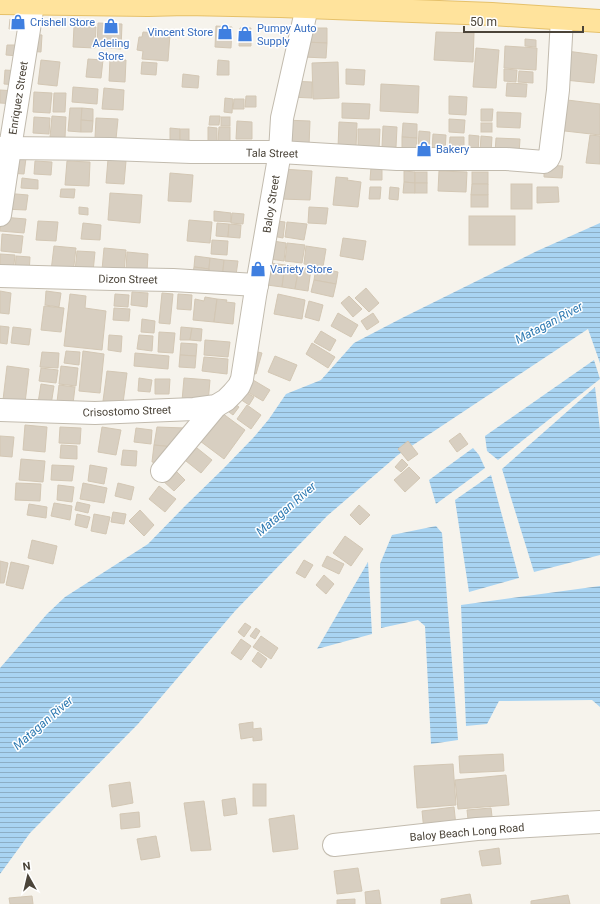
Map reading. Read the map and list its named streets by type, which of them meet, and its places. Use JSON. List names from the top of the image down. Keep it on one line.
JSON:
{"streets":{"street":["Enriquez Street","Tala Street","Baloy Street","Dizon Street","Crisostomo Street","Baloy Beach Long Road"]},"crossings":[["Enriquez Street","Tala Street"],["Tala Street","Baloy Street"],["Baloy Street","Dizon Street"],["Baloy Street","Crisostomo Street"]],"water":["Matagan River"],"places":{"shop":["Crishell Store","Adeling Store","Vincent Store","Pumpy Auto Supply","Bakery","Variety Store"]},"scale_bar":"50 m","north":"top"}
